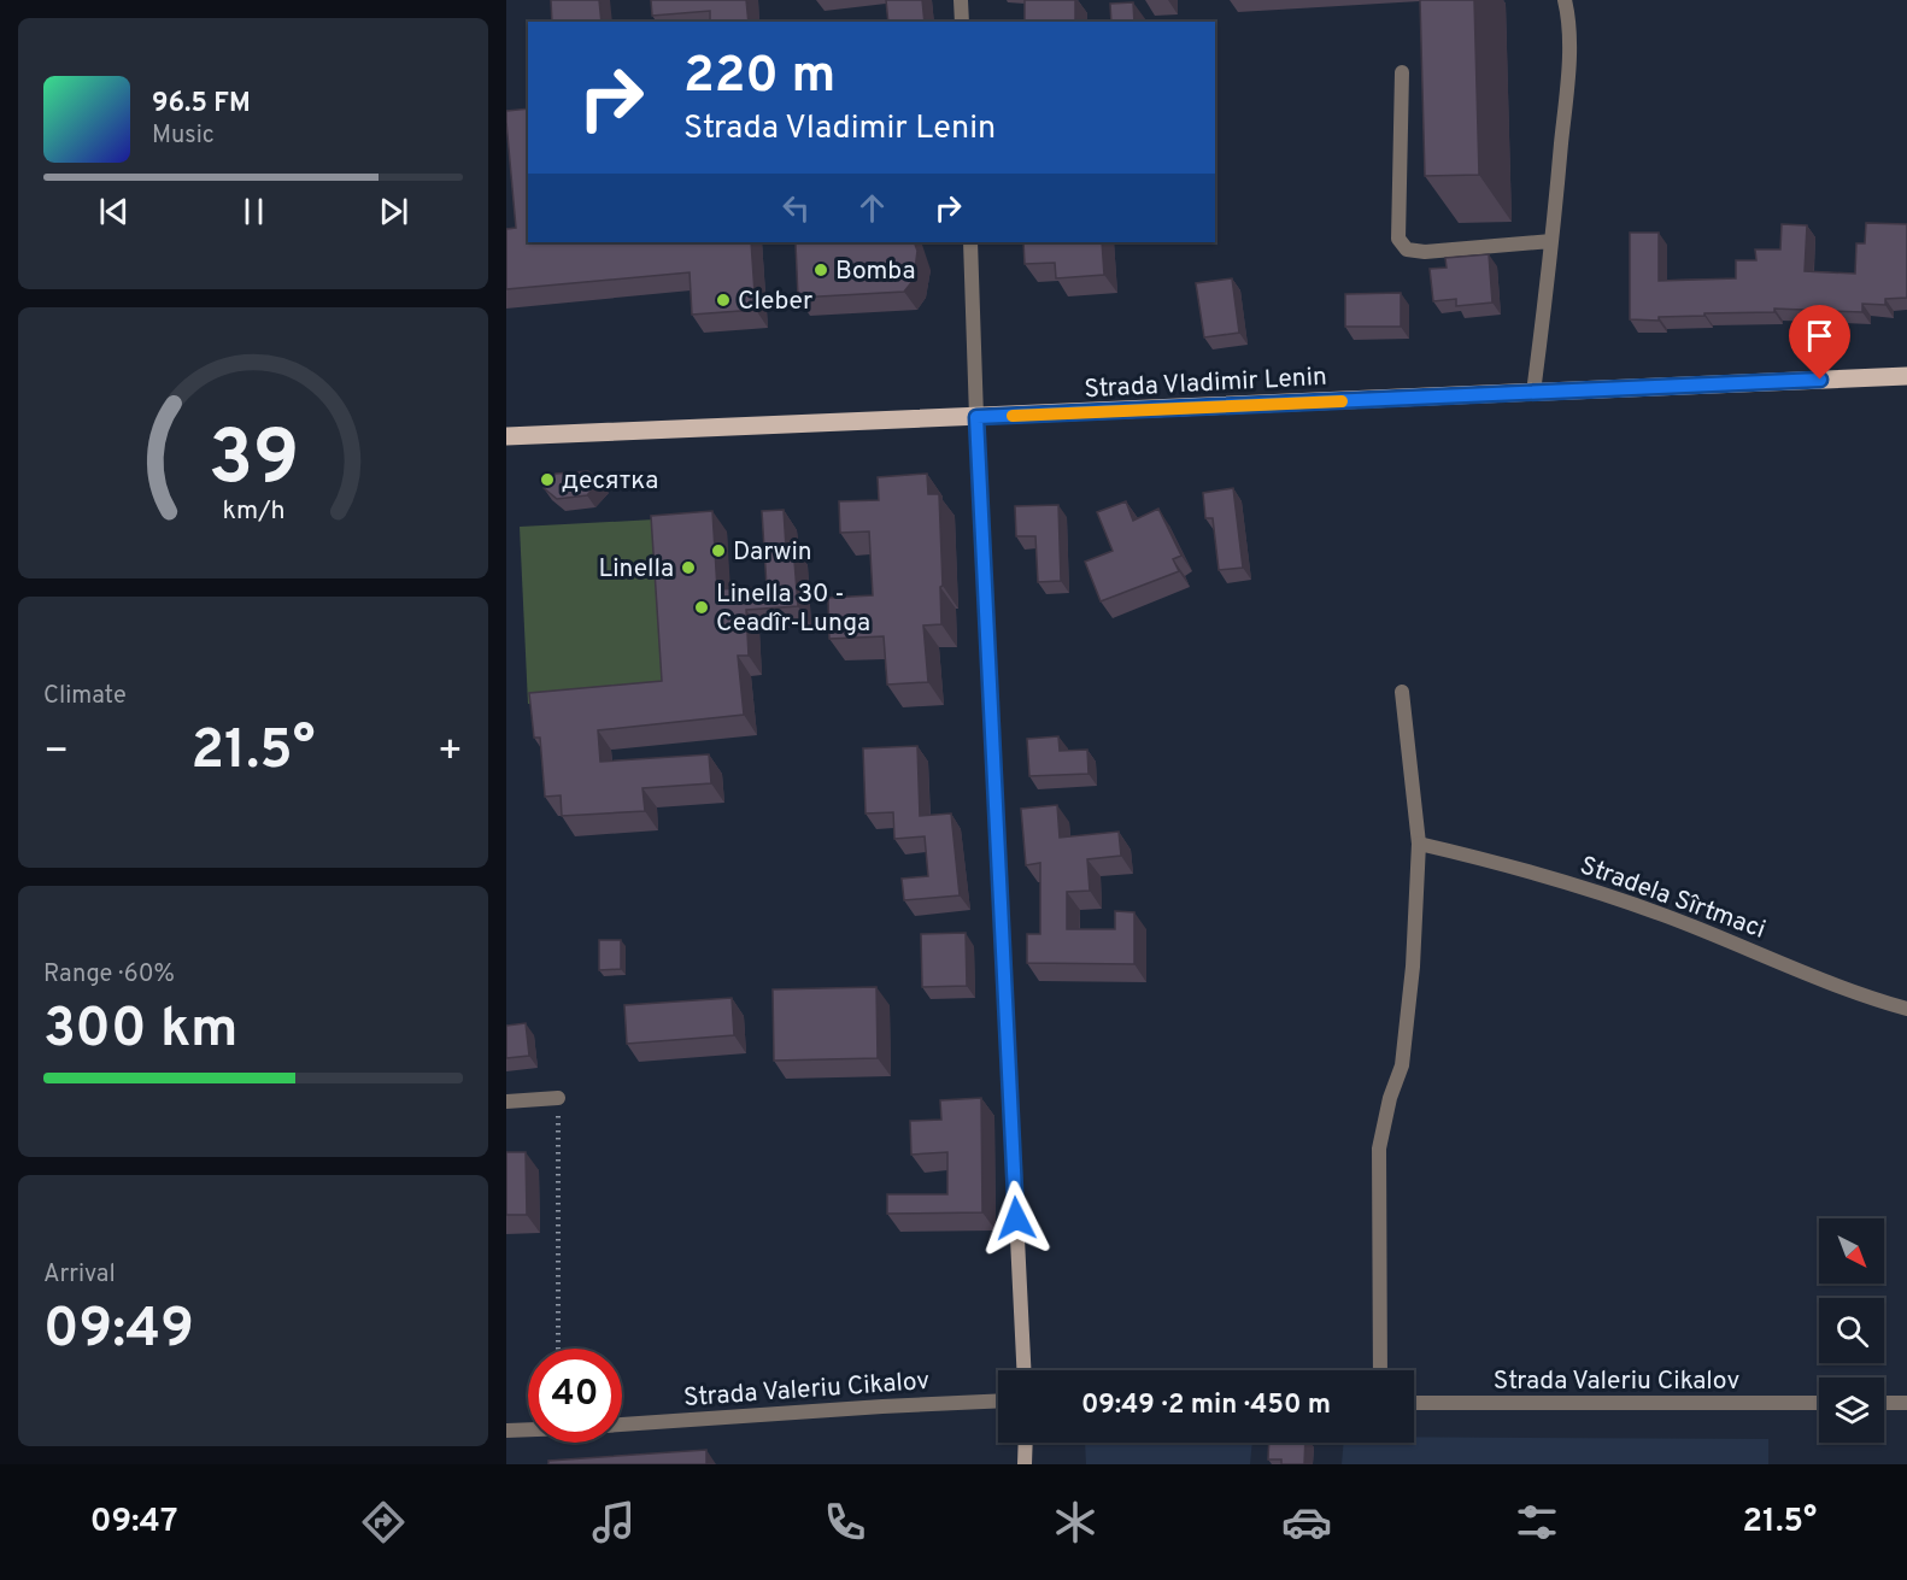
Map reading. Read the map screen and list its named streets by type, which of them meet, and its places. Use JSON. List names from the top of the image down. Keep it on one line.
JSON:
{"streets":{"main road":["Strada Vladimir Lenin"],"street":["Stradela Sîrtmaci","Strada Valeriu Cikalov"]},"places":["Bomba","Cleber","десятка","Darwin","Linella","Linella 30 - Ceadîr-Lunga"],"north":"bottom right","page":{"turn":["220 m","Strada Vladimir Lenin"],"song":["96.5 FM","Music"],"tile":["Climate",["Range · 60%","300 km"],["Arrival","09:49"]],"heat":["−","21.5°","+"],"limit":"40","trip":"09:49 · 2 min · 450 m","tabs":["09:47","21.5°"],"gauge":["39","km/h"]}}
